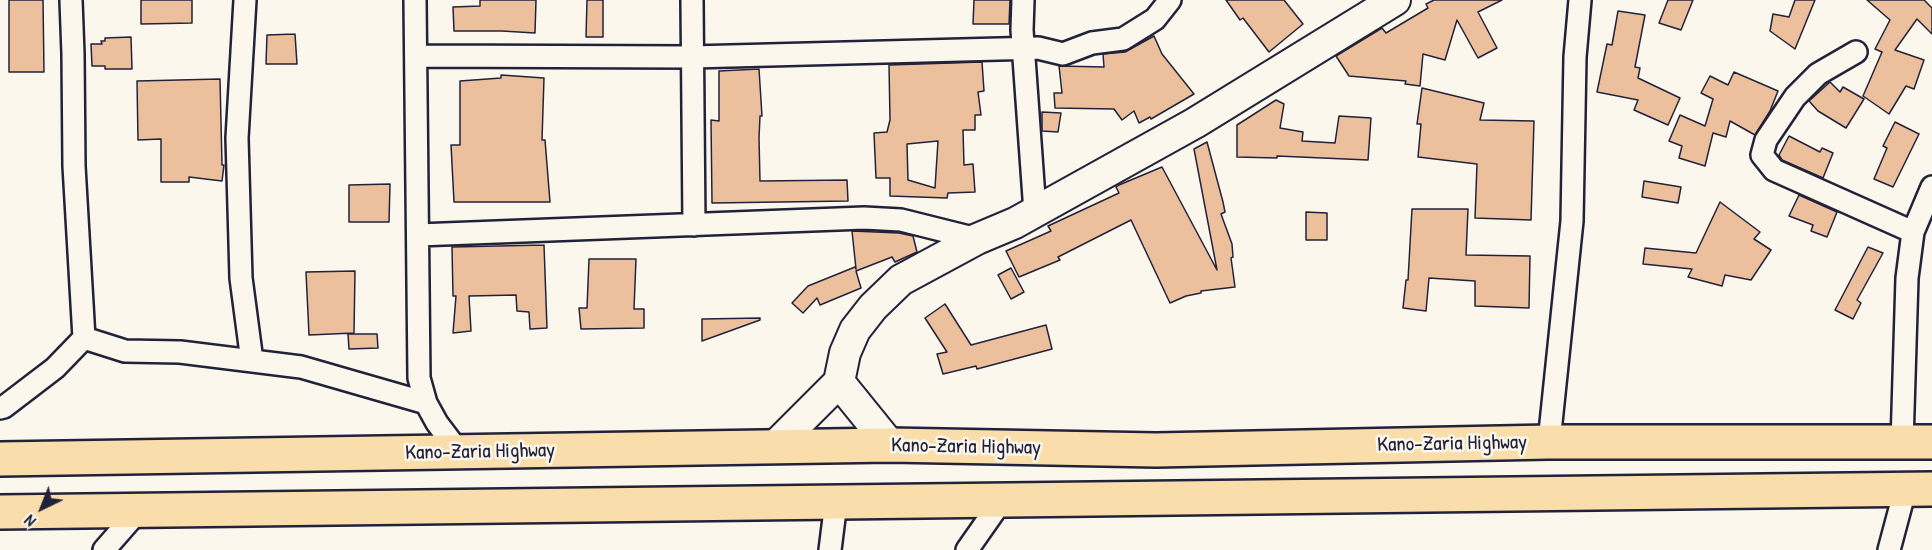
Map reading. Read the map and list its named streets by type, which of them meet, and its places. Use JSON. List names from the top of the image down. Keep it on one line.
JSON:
{"streets":{"highway":["Kano-Zaria Highway"]},"north":"bottom left"}
